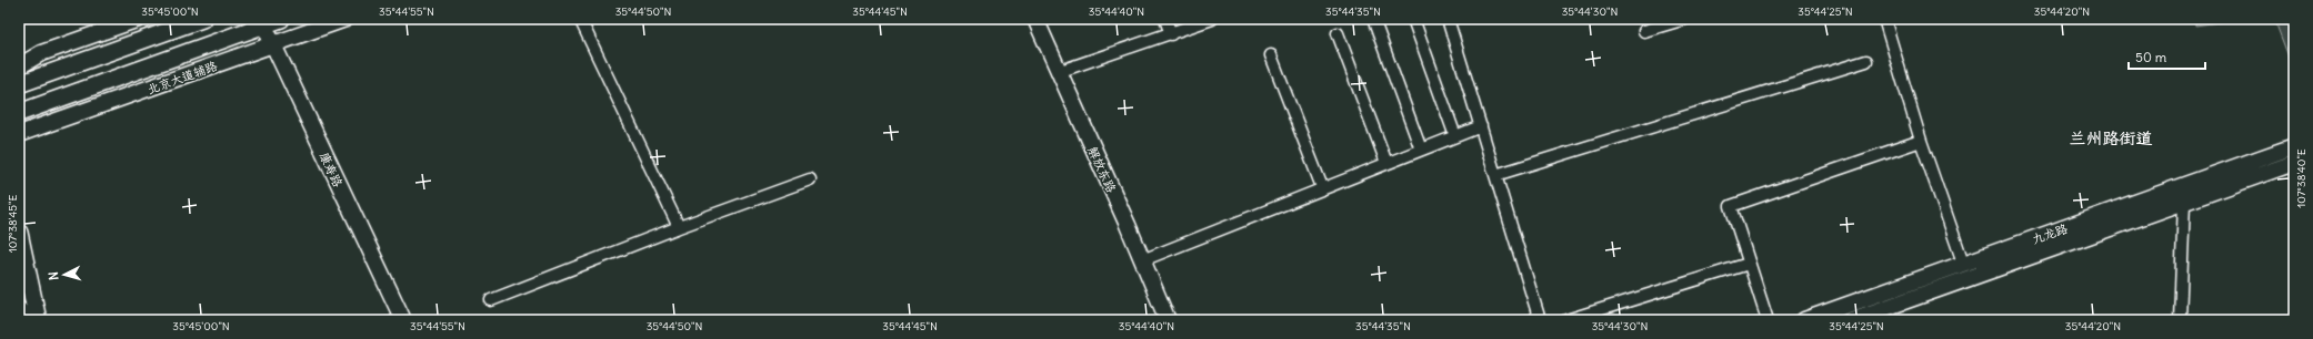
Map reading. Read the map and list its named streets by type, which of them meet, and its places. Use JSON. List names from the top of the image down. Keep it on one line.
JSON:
{"streets":{"main road":["北京大道辅路","康寿路","解放东路","九龙路"]},"crossings":[["北京大道辅路","康寿路"]],"districts":["兰州路街道"],"scale_bar":"50 m","north":"left","coordinates":["35°45'00\"N","35°44'55\"N","35°44'50\"N","35°44'45\"N","35°44'40\"N","35°44'35\"N","35°44'30\"N","35°44'25\"N","35°44'20\"N","107°38'40\"E","107°38'45\"E"]}
